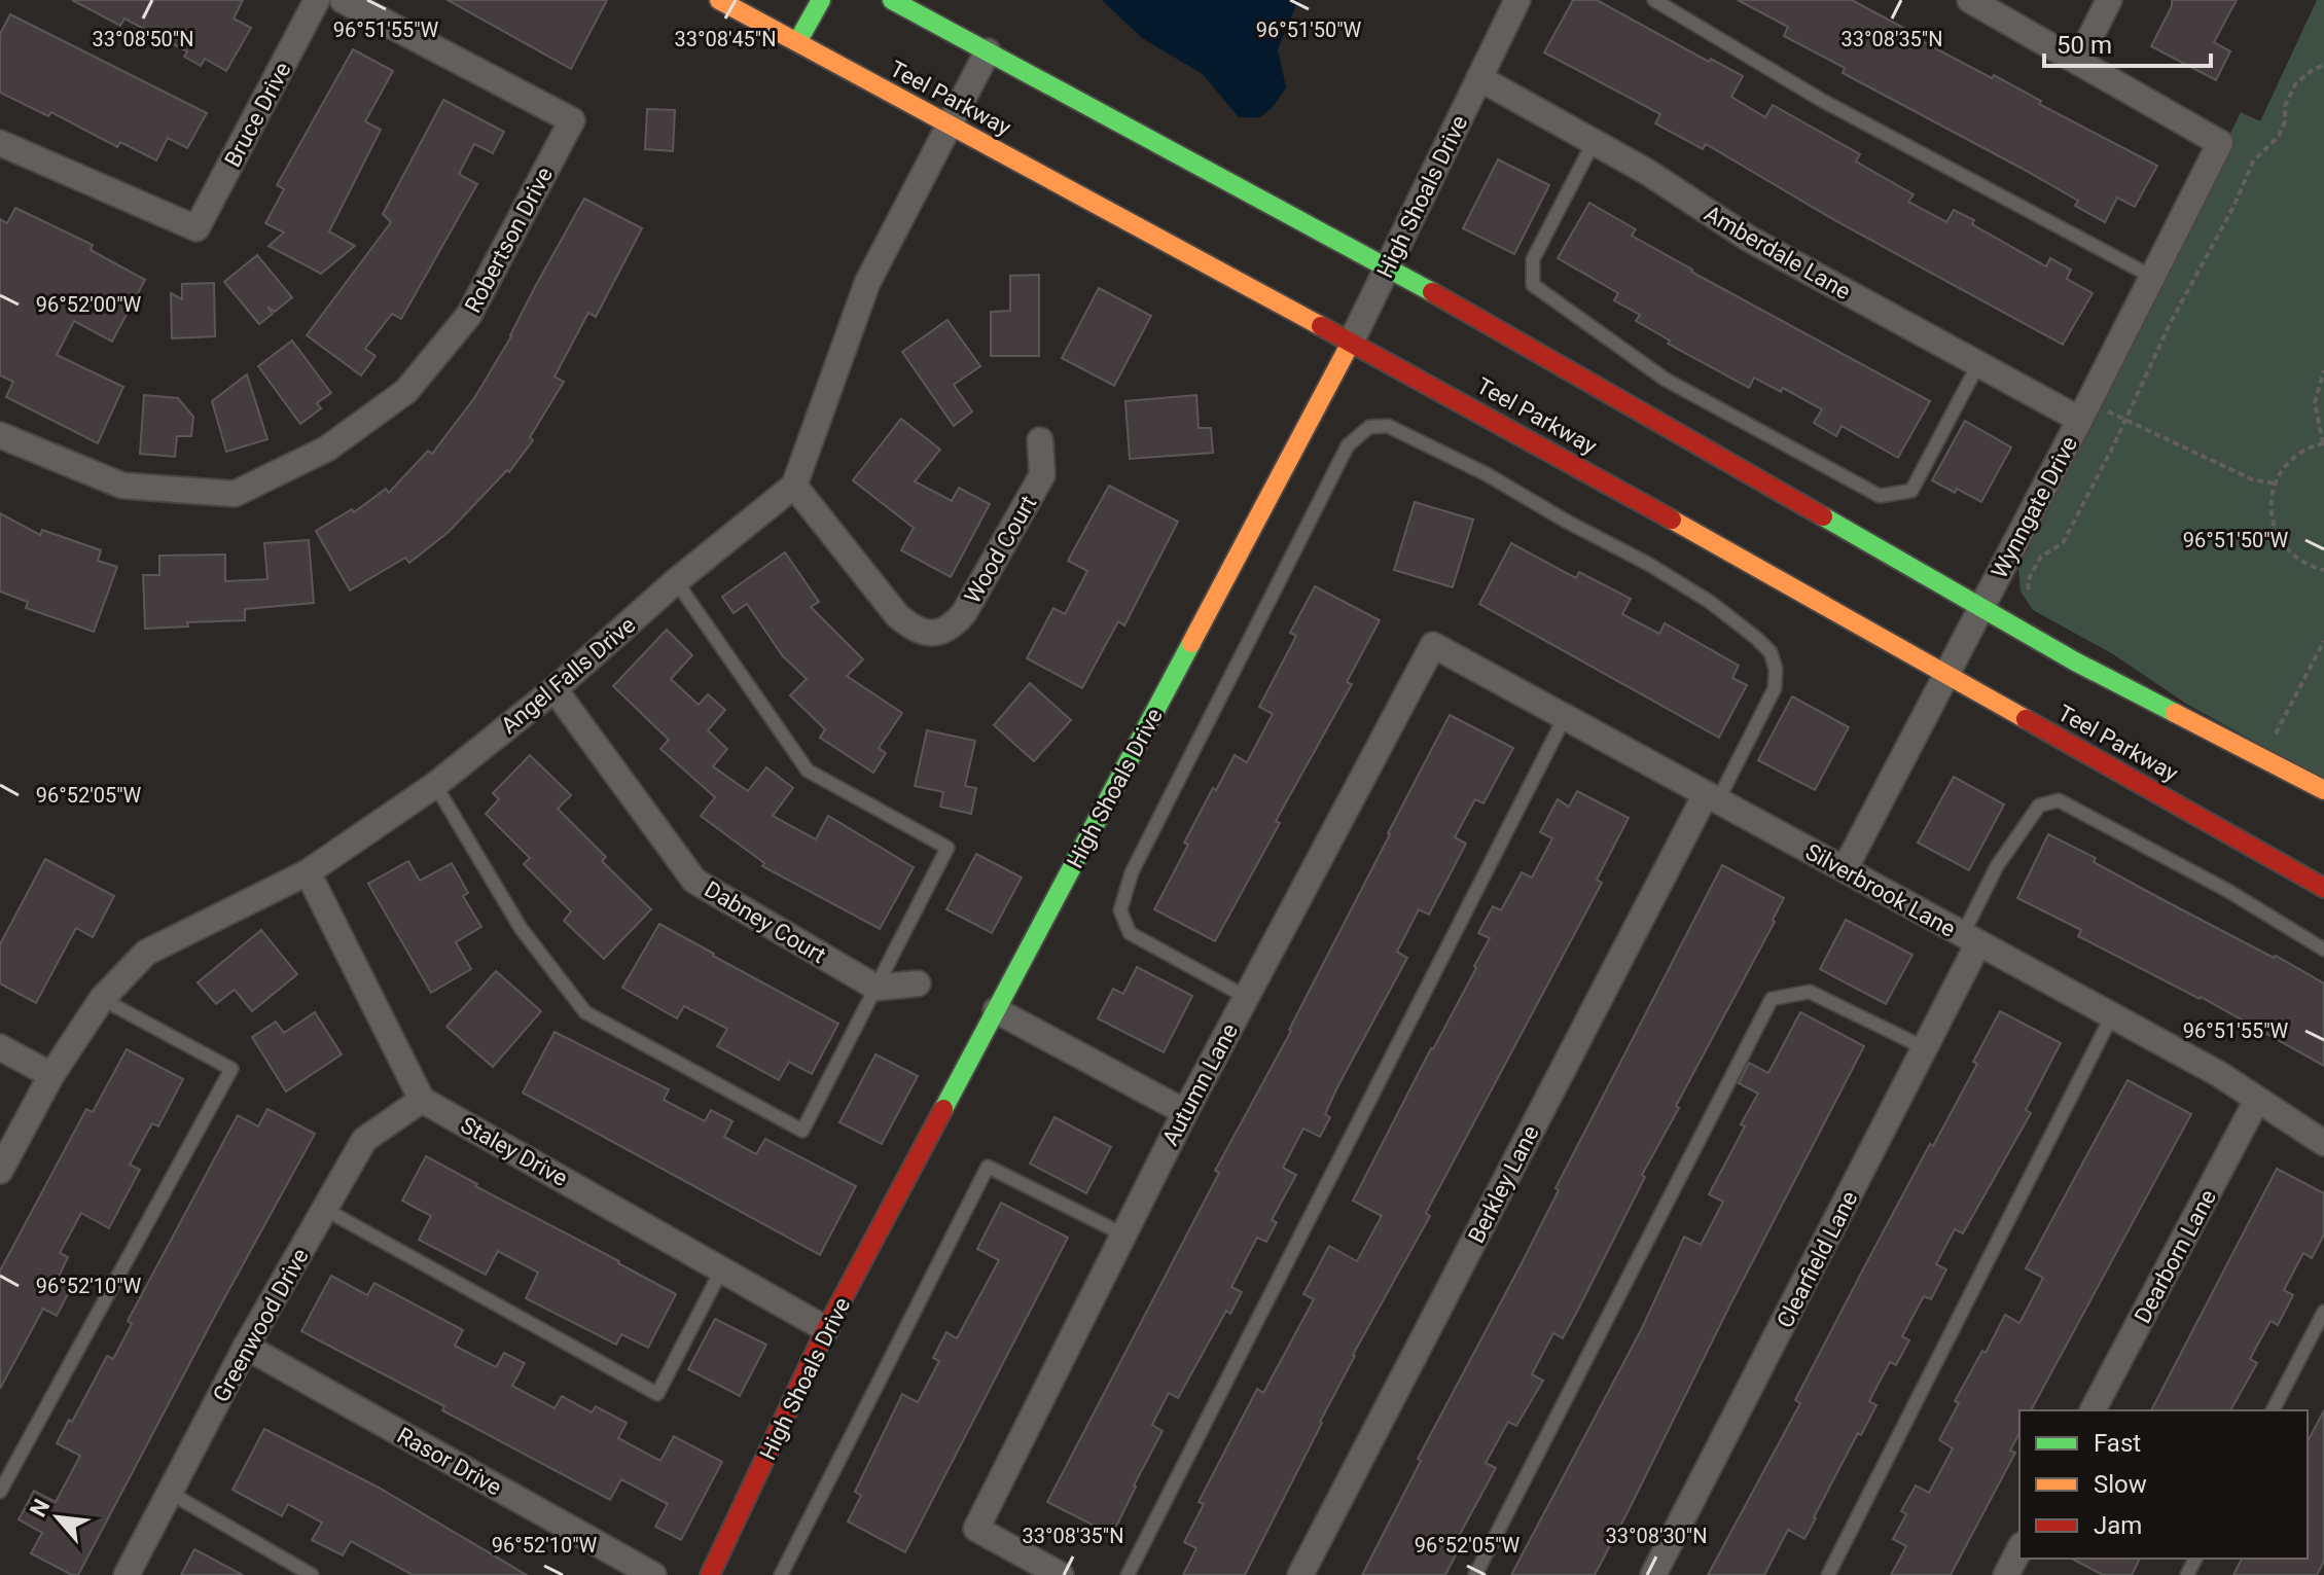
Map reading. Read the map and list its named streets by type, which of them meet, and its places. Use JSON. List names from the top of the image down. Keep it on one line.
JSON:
{"streets":{"main road":["Teel Parkway","High Shoals Drive"],"street":["Bruce Drive","Robertson Drive","Amberdale Lane","Wynngate Drive","Wood Court","Angel Falls Drive","Silverbrook Lane","Dabney Court","Autumn Lane","Staley Drive","Berkley Lane","Dearborn Lane","Clearfield Lane","Greenwood Drive","Rasor Drive"]},"crossings":[["Teel Parkway","High Shoals Drive"],["Teel Parkway","Wynngate Drive"],["High Shoals Drive","Amberdale Lane"],["High Shoals Drive","Staley Drive"],["Amberdale Lane","Wynngate Drive"],["Wynngate Drive","Silverbrook Lane"],["Wood Court","Angel Falls Drive"],["Angel Falls Drive","Dabney Court"],["Silverbrook Lane","Autumn Lane"],["Silverbrook Lane","Berkley Lane"],["Silverbrook Lane","Dearborn Lane"],["Silverbrook Lane","Clearfield Lane"],["Staley Drive","Greenwood Drive"],["Greenwood Drive","Rasor Drive"]],"legend":["Fast","Slow","Jam"],"scale_bar":"50 m","north":"top left","coordinates":["96°51'50\"W","96°51'55\"W","33°08'50\"N","33°08'45\"N","33°08'35\"N","96°52'00\"W","96°52'05\"W","96°52'10\"W","33°08'30\"N"]}
